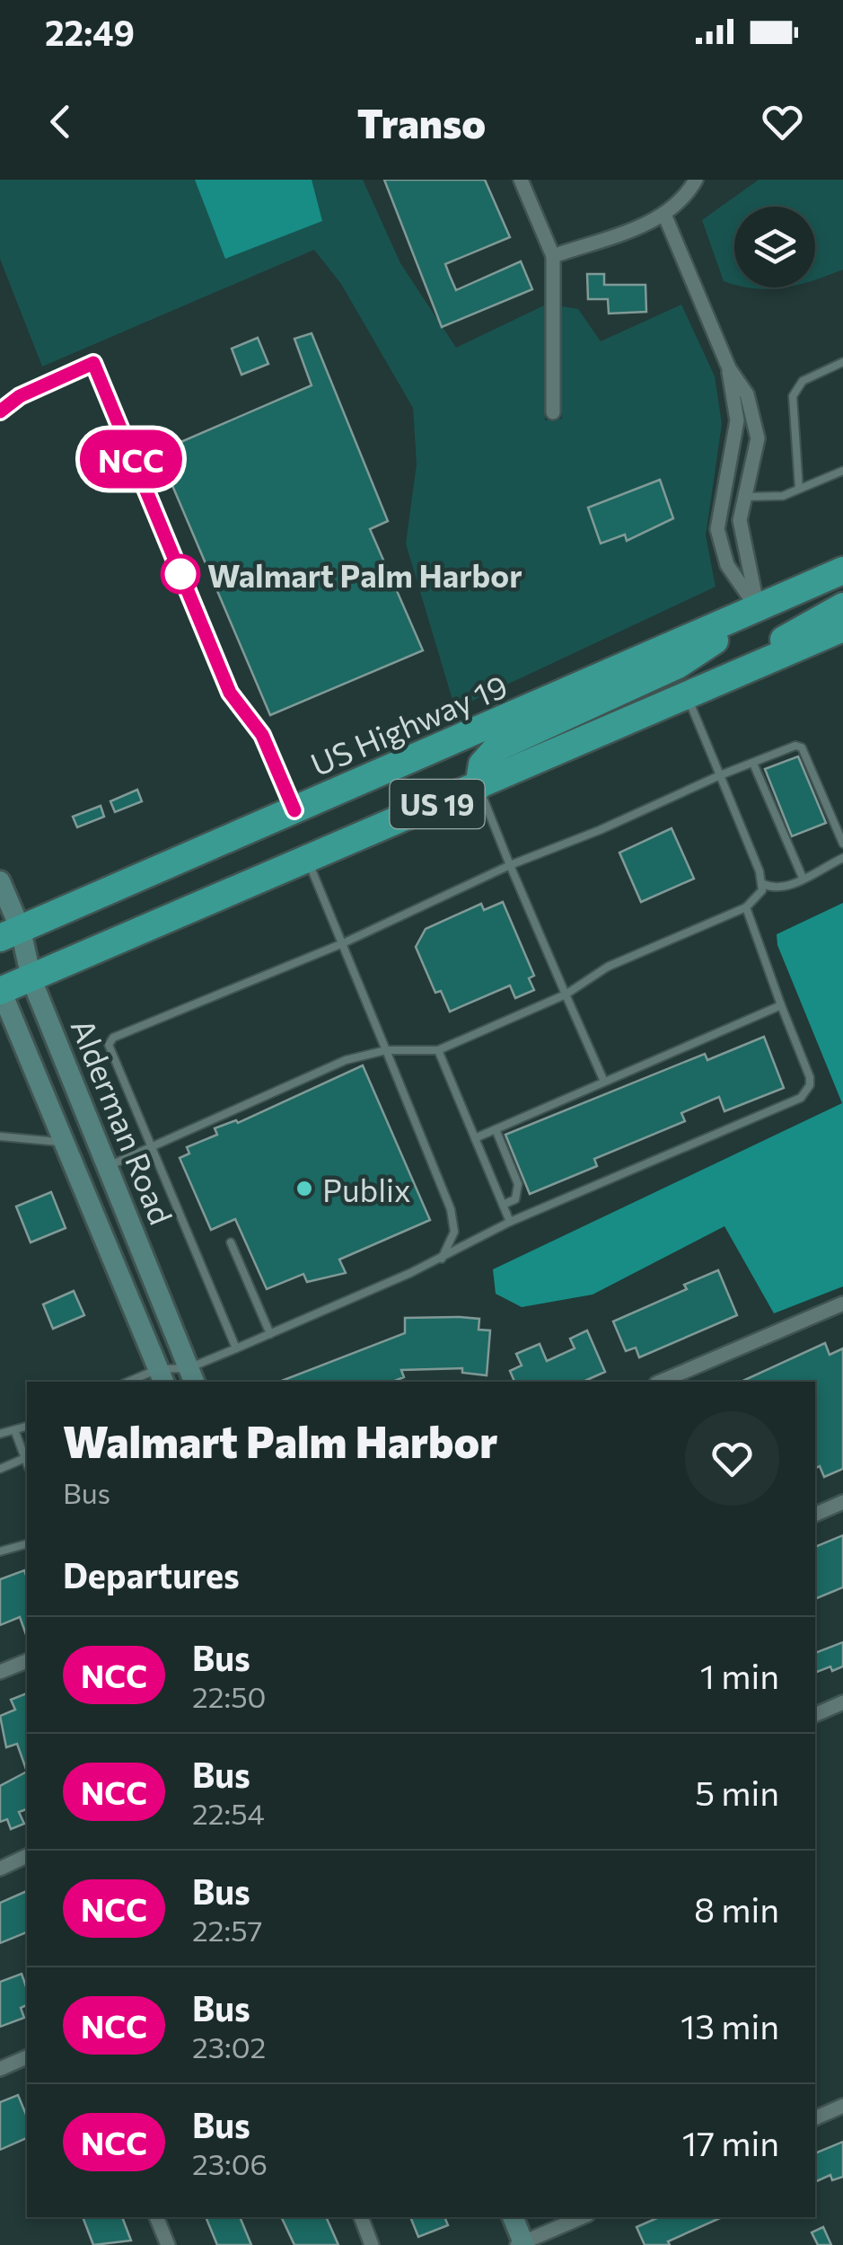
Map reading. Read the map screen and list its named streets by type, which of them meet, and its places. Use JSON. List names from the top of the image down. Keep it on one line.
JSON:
{"streets":{"highway":["US Highway 19","US 19"],"street":["Alderman Road"]},"crossings":[["US Highway 19","Alderman Road"],["US 19","Alderman Road"]],"places":["Walmart Palm Harbor","Publix"],"lines":["bus line NCC"],"page":{"status":"22:49","header":"Transo","on_map":"NCC","heading":[["Walmart Palm Harbor","Bus"],"Departures"],"list":[{"mark":"NCC","name":"Bus","note":"22:50","value":"1 min"},{"mark":"NCC","name":"Bus","note":"22:54","value":"5 min"},{"mark":"NCC","name":"Bus","note":"22:57","value":"8 min"},{"mark":"NCC","name":"Bus","note":"23:02","value":"13 min"},{"mark":"NCC","name":"Bus","note":"23:06","value":"17 min"}]}}
